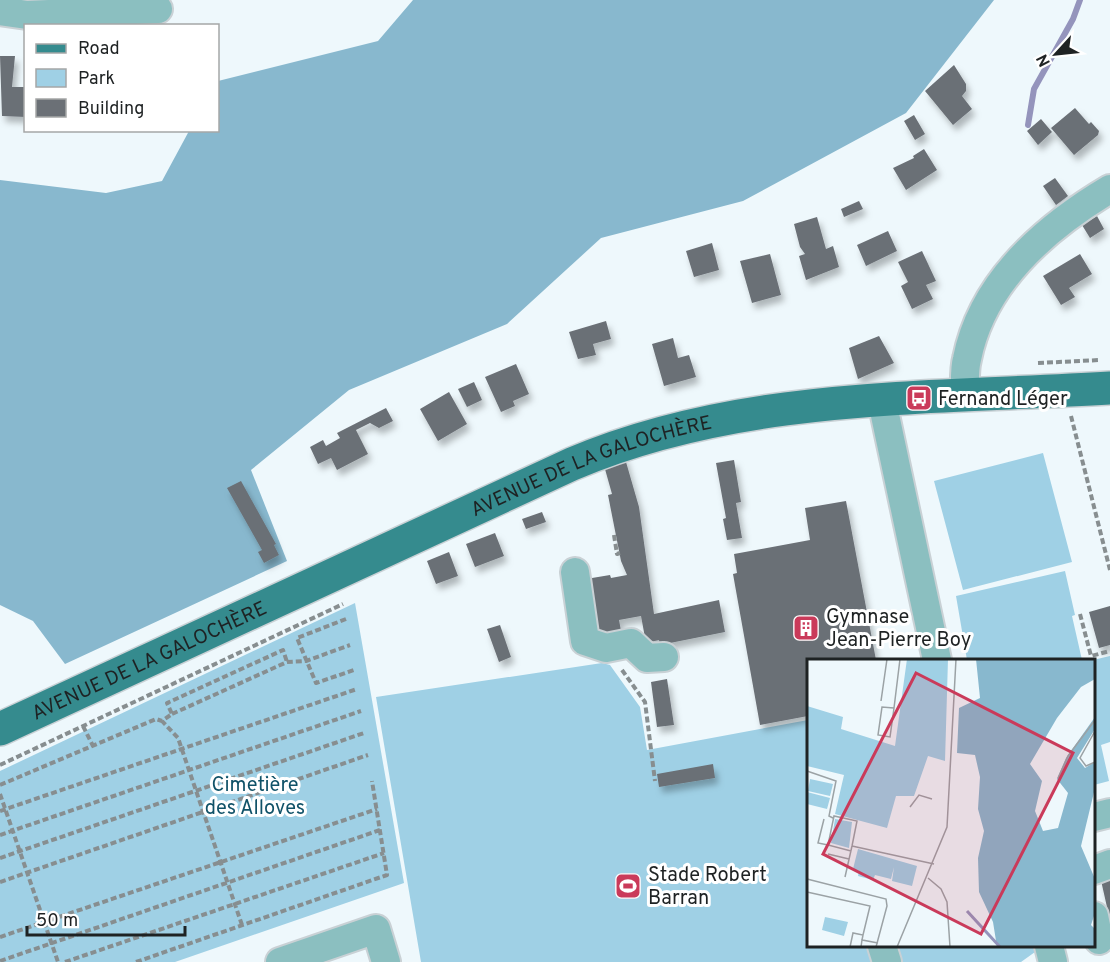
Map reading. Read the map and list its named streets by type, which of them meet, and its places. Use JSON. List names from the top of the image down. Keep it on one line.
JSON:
{"streets":{"main road":["AVENUE DE LA GALOCHÈRE"]},"parks":["Cimetière des Alloves"],"places":{"bus stop":["Fernand Léger"],"building":["Gymnase Jean-Pierre Boy"],"sports":["Stade Robert Barran"]},"legend":["Road","Park","Building"],"scale_bar":"50 m","north":"bottom left"}
